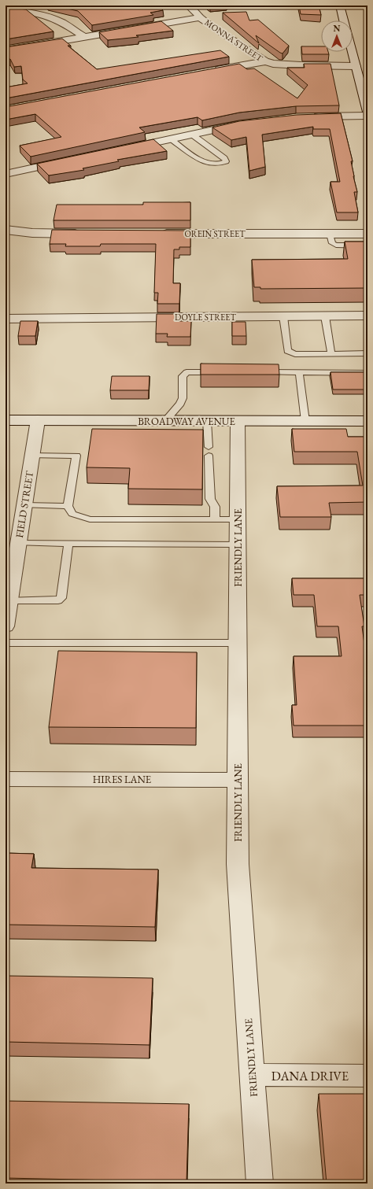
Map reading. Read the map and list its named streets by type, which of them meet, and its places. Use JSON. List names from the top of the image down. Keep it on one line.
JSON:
{"streets":{"street":["MONNA STREET","OREIN STREET","DOYLE STREET","BROADWAY AVENUE","FIELD STREET","FRIENDLY LANE","HIRES LANE","DANA DRIVE"]},"crossings":[["BROADWAY AVENUE","FIELD STREET"],["BROADWAY AVENUE","FRIENDLY LANE"],["FRIENDLY LANE","HIRES LANE"],["FRIENDLY LANE","DANA DRIVE"]],"north":"top"}
